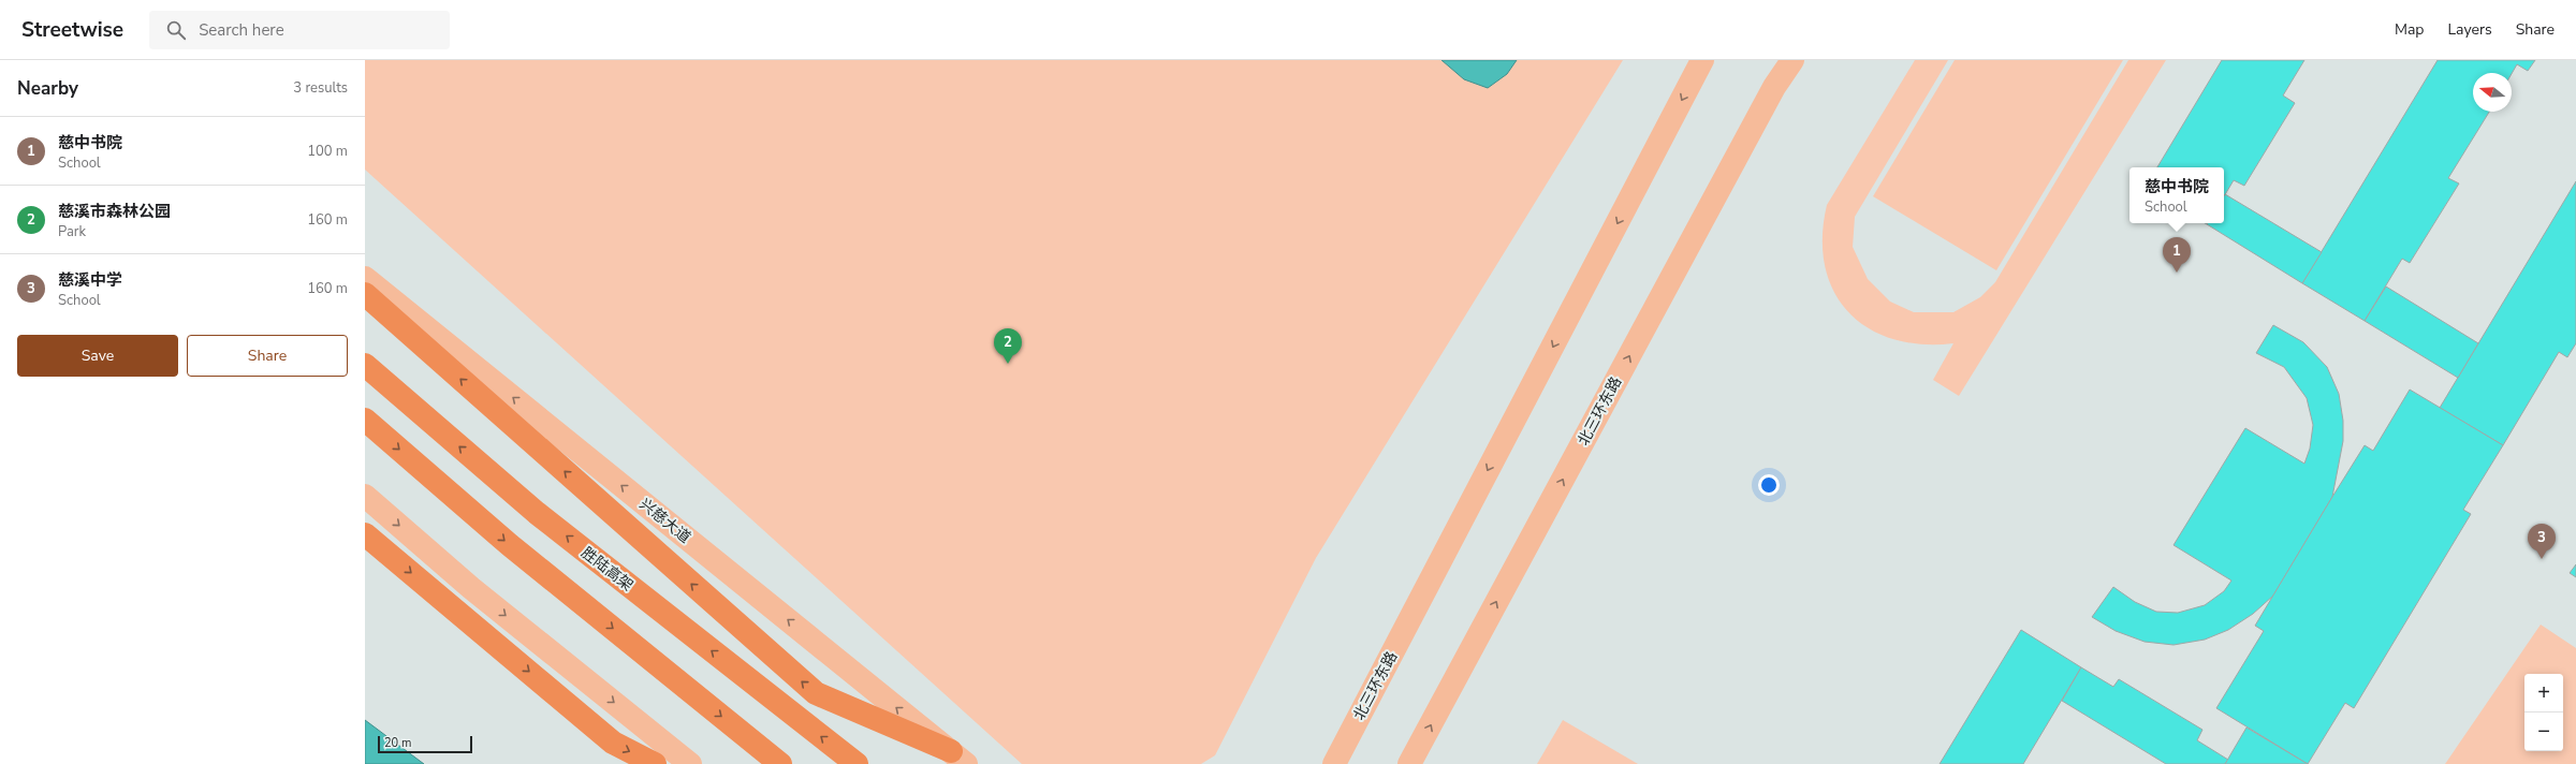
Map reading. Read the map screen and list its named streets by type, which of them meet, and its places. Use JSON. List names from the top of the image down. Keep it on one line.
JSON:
{"streets":{"highway":["胜陆高架"],"main road":["北三环东路","兴慈大道"]},"scale_bar":"20 m","north":"left","page":{"header":"Streetwise","search":"Search here","nav":["Map","Layers","Share"],"heading":["Nearby","3 results"],"list":[{"mark":"1","name":"慈中书院","note":"School","value":"100 m"},{"mark":"2","name":"慈溪市森林公园","note":"Park","value":"160 m"},{"mark":"3","name":"慈溪中学","note":"School","value":"160 m"}],"popup":["慈中书院","School"],"pins":["1","2","3"],"buttons":["Save","Share"],"map_buttons":["+","−"],"scale":"20 m"}}
